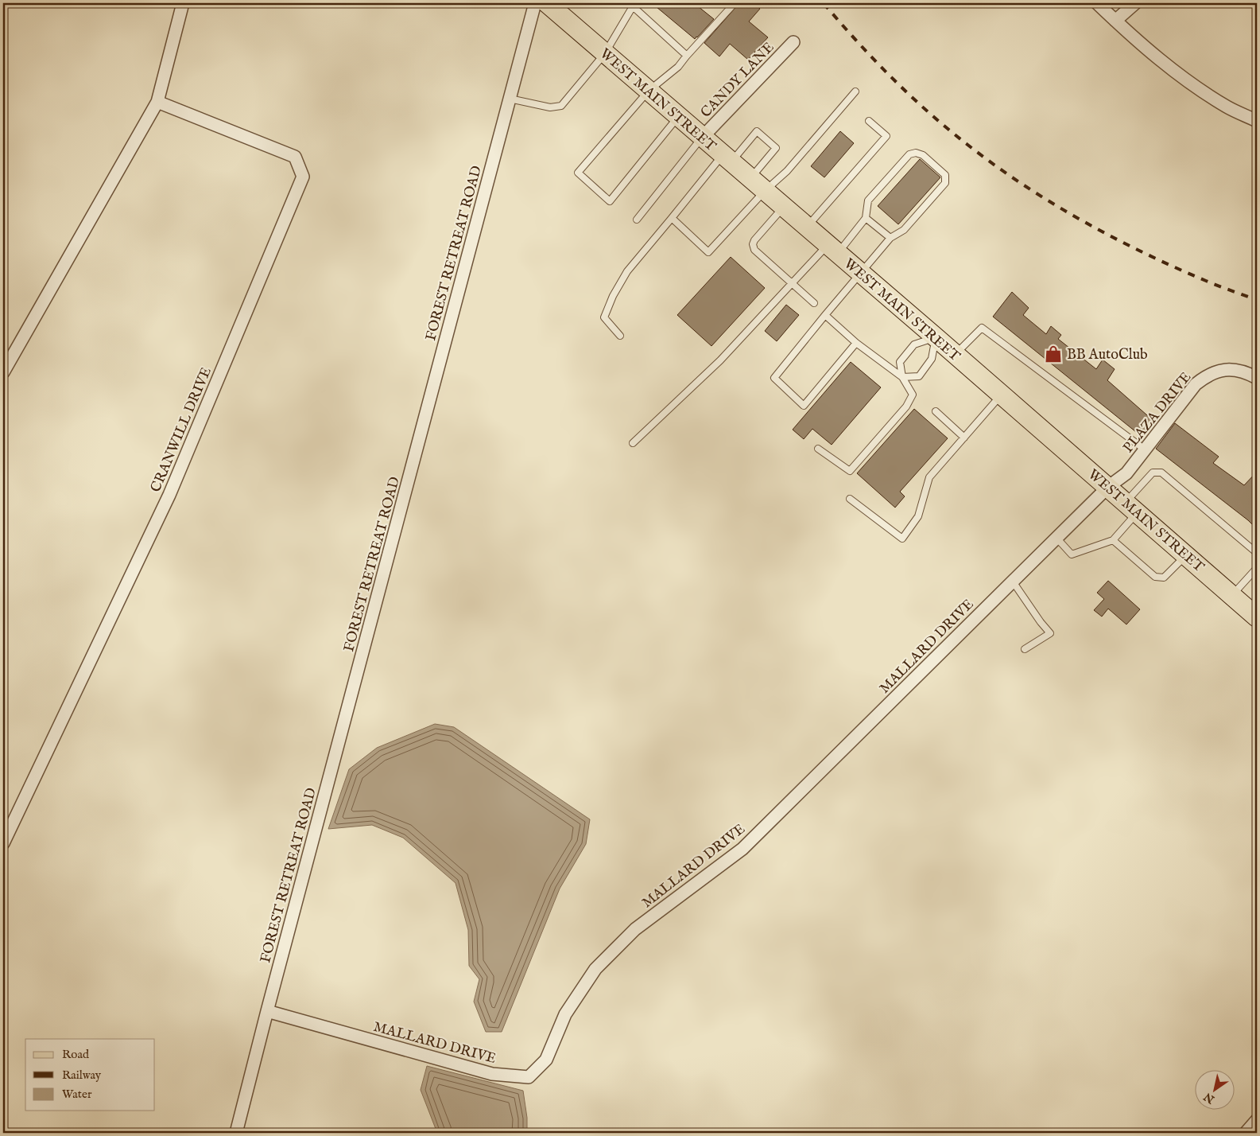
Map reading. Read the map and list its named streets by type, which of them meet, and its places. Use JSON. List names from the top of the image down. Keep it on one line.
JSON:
{"streets":{"main road":["WEST MAIN STREET"],"street":["CANDY LANE","FOREST RETREAT ROAD","PLAZA DRIVE","CRANWILL DRIVE","MALLARD DRIVE"]},"crossings":[["CANDY LANE","WEST MAIN STREET"],["WEST MAIN STREET","FOREST RETREAT ROAD"],["WEST MAIN STREET","PLAZA DRIVE"],["WEST MAIN STREET","MALLARD DRIVE"],["FOREST RETREAT ROAD","MALLARD DRIVE"],["PLAZA DRIVE","MALLARD DRIVE"]],"places":{"shop":["BB AutoClub"]},"legend":["Road","Railway","Water"],"north":"bottom left"}
